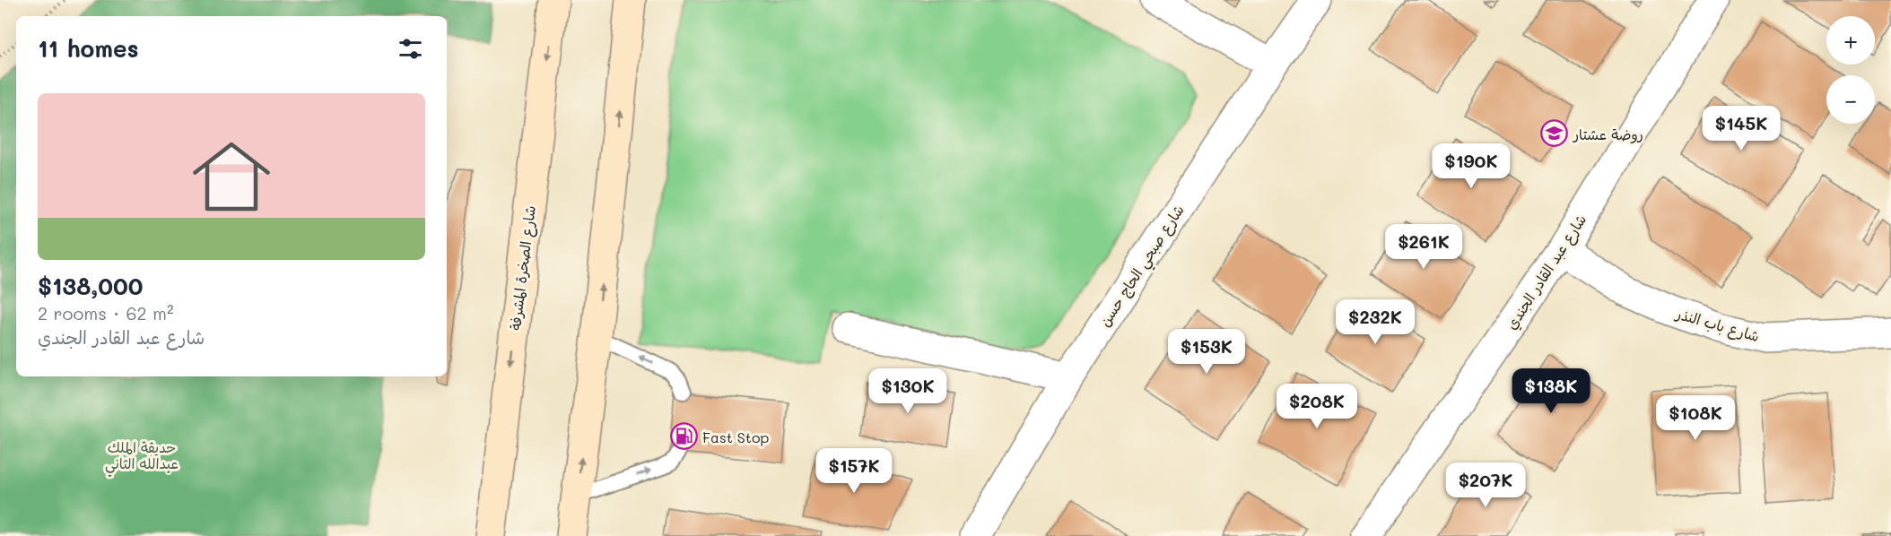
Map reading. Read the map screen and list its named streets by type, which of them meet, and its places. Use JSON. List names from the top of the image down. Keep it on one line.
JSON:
{"streets":{"main road":["شارع الصخرة المشرفة"],"street":["شارع صبحي الحاج حسن","شارع عبد القادر الجندي","شارع باب النذر"]},"crossings":[["شارع عبد القادر الجندي","شارع باب النذر"]],"parks":["حديقة الملك عبدالله الثاني"],"places":{"school or university":["روضة عشتار"],"fuel station":["Fast Stop"]},"page":{"map_buttons":["+","−"],"heading":"11 homes","list":[{"name":"$138,000","note":"2 rooms · 62 m² · شارع عبد القادر الجندي"}],"price":["$145K","$190K","$261K","$232K","$153K","$130K","$138K","$208K","$108K","$157K","$207K"]}}
